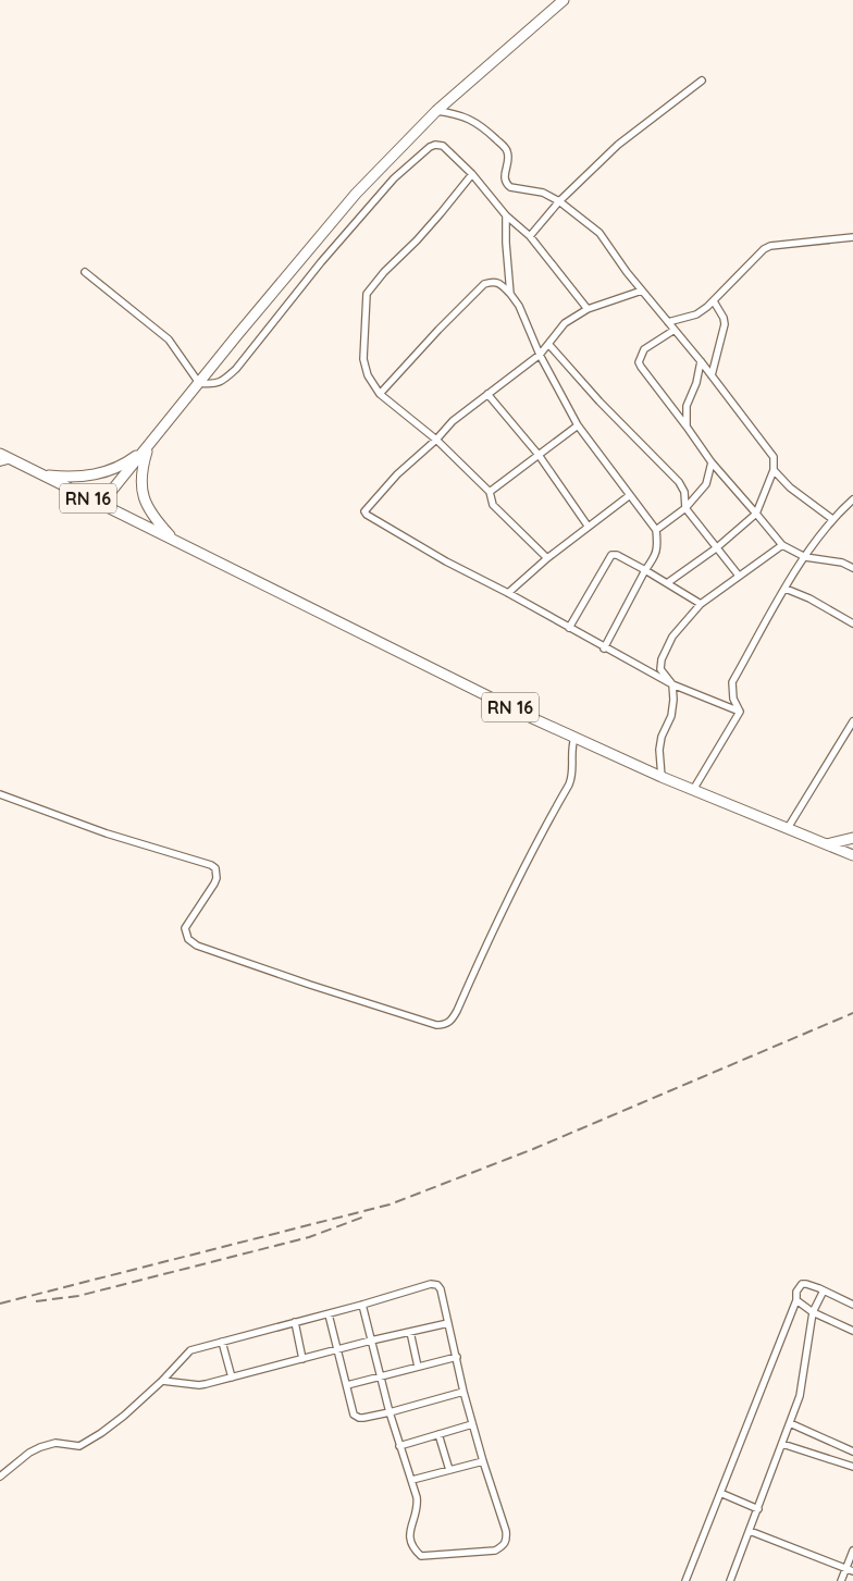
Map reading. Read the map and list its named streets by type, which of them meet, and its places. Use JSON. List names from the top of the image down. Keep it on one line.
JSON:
{"streets":{"main road":["RN 16"]}}
